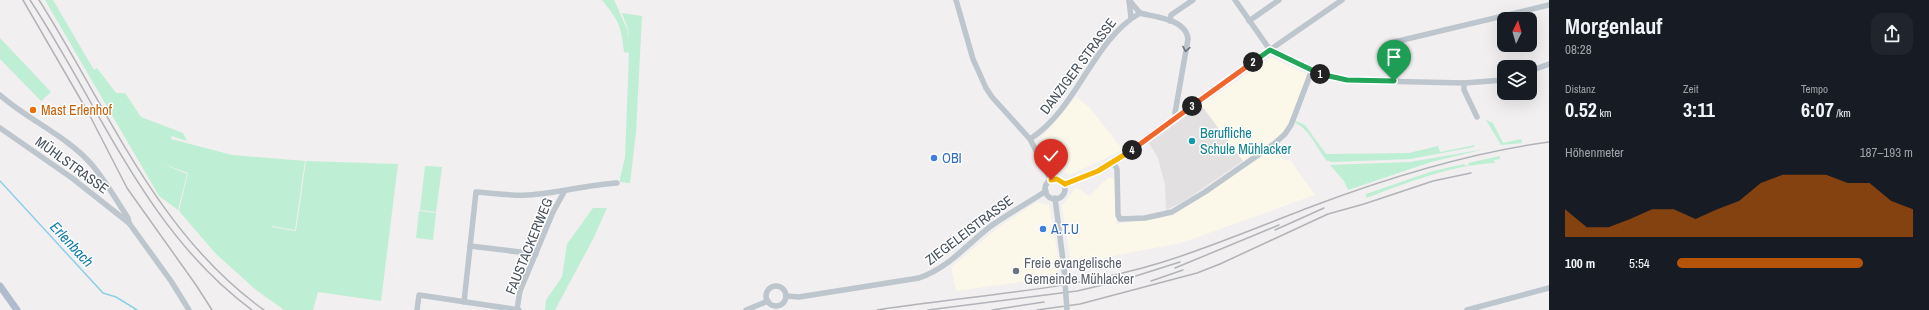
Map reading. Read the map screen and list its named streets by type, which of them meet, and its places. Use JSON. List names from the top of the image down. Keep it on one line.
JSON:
{"streets":{"street":["DANZIGER STRASSE","MÜHLSTRASSE","ZIEGELEISTRASSE","FAUSTACKERWEG"]},"water":["Erlenbach"],"places":["Mast Erlenhof","Berufliche Schule Mühlacker","OBI","A.T.U","Freie evangelische Gemeinde Mühlacker"],"north":"top","page":{"heading":["Morgenlauf","08:28"],"pins":["2","1","3","4"],"stats":[["Distanz","0.52 km"],["Zeit","3:11"],["Tempo","6:07 /km"]],"chart":["Höhenmeter","187–193 m"],"list":[{"name":"100 m","note":"5:54"}]}}
